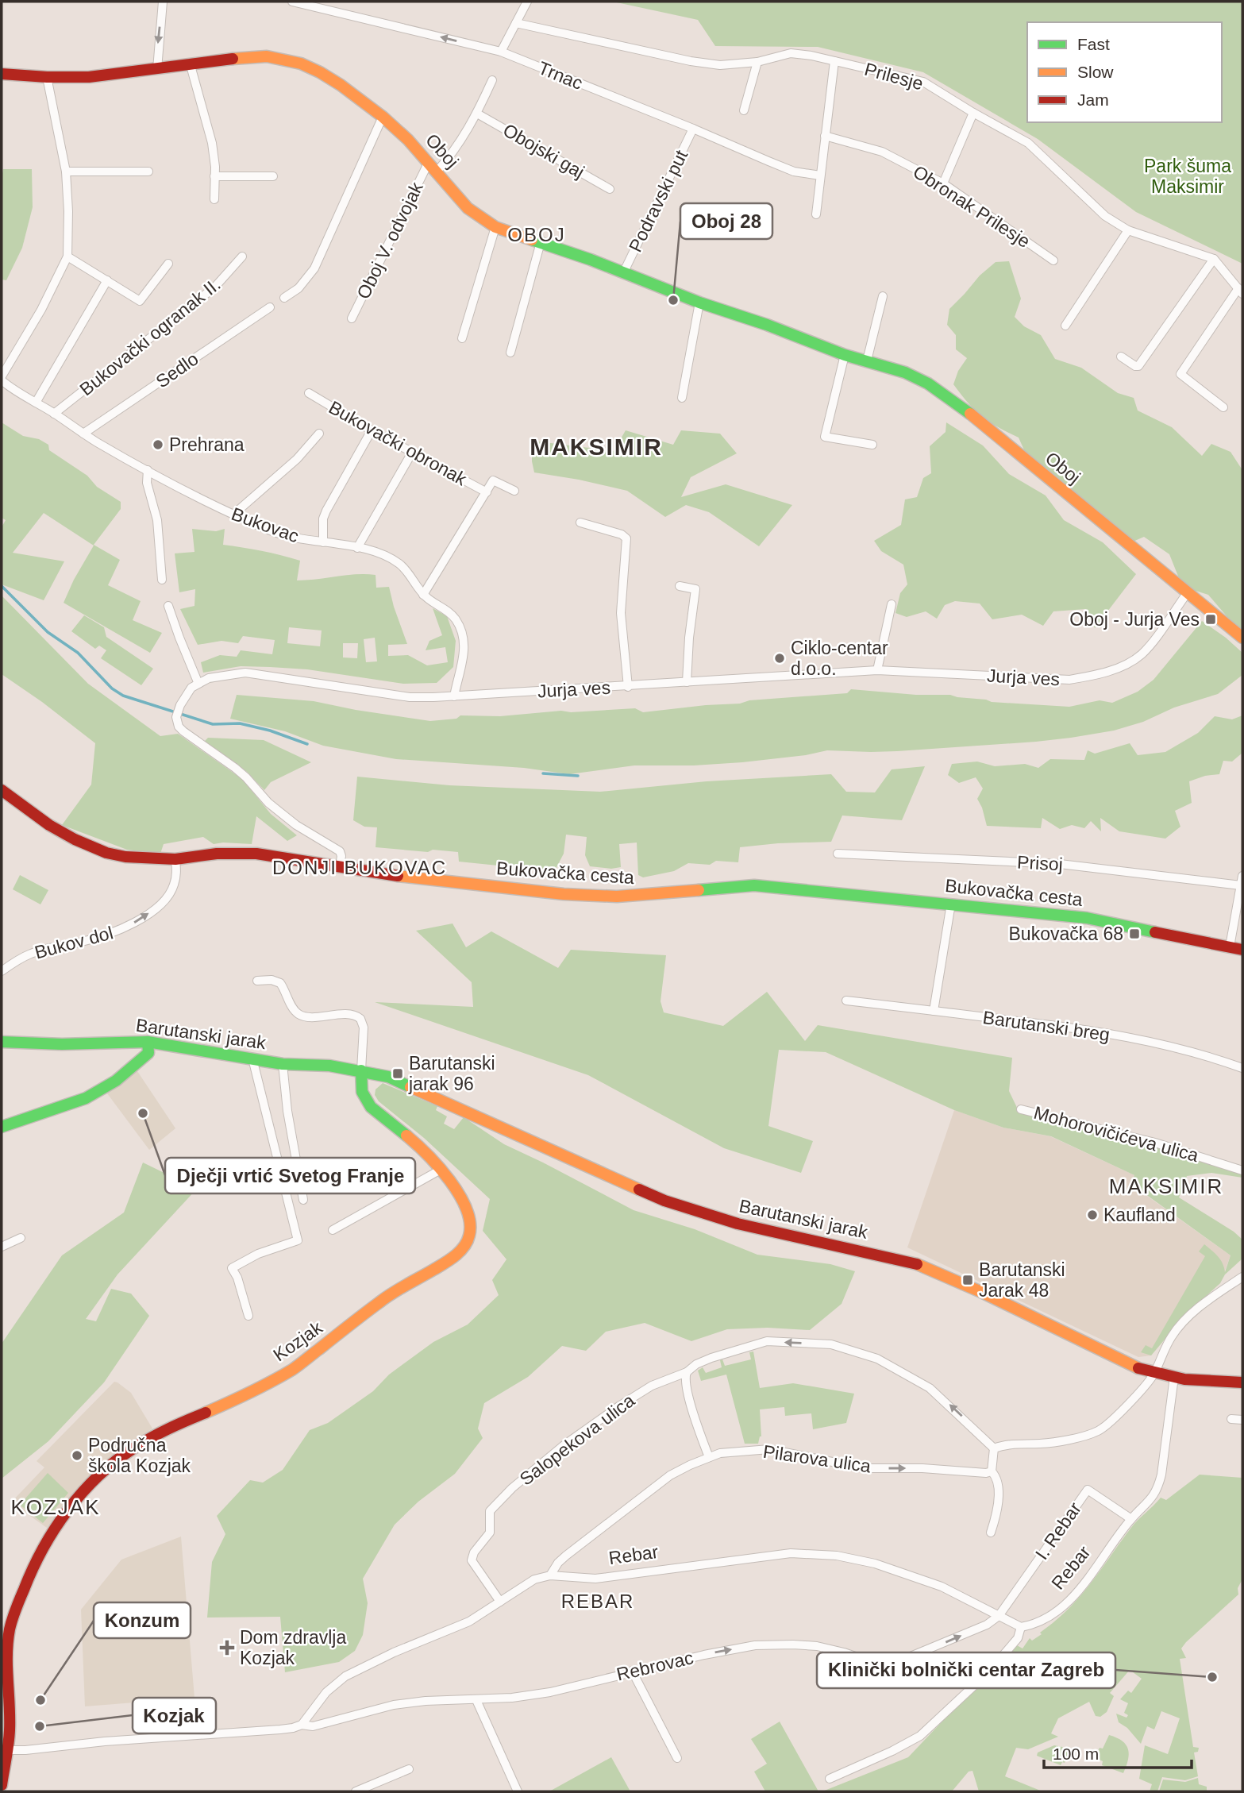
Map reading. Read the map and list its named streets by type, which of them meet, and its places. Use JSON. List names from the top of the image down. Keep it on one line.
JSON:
{"streets":{"street":["Trnac","Prilesje","Oboj","Obojski gaj","Podravski put","Obronak Prilesje","Oboj V. odvojak","Bukovački ogranak II.","Sedlo","Bukovački obronak","Bukovac","Jurja ves","Prisoj","Bukovačka cesta","Bukov dol","Barutanski breg","Barutanski jarak","Mohorovičićeva ulica","Kozjak","Salopekova ulica","Pilarova ulica","I. Rebar","Rebar","Rebrovac"]},"crossings":[["Trnac","Podravski put"],["Oboj","Podravski put"],["Oboj","Oboj V. odvojak"],["Oboj","Jurja ves"],["Bukovački ogranak II.","Bukovac"],["Sedlo","Bukovac"],["Bukovac","Jurja ves"],["Bukovačka cesta","Bukov dol"],["Barutanski jarak","Kozjak"],["Barutanski jarak","Rebar"],["Salopekova ulica","Rebar"],["Pilarova ulica","Rebar"],["I. Rebar","Rebar"],["I. Rebar","Rebrovac"],["Rebar","Rebrovac"]],"one_way":["Trnac","Bukov dol","Pilarova ulica","Rebrovac"],"districts":["OBOJ","MAKSIMIR","DONJI BUKOVAC","MAKSIMIR","KOZJAK","REBAR"],"parks":["Park šuma Maksimir"],"places":{"other":["Oboj 28","Prehrana","Ciklo-centar d.o.o.","Dječji vrtić Svetog Franje","Kaufland","Područna škola Kozjak","Klinički bolnički centar Zagreb","Konzum","Kozjak"],"transit":["Oboj - Jurja Ves","Bukovačka 68","Barutanski jarak 96","Barutanski Jarak 48"],"health":["Dom zdravlja Kozjak"]},"legend":["Fast","Slow","Jam"],"scale_bar":"100 m"}
